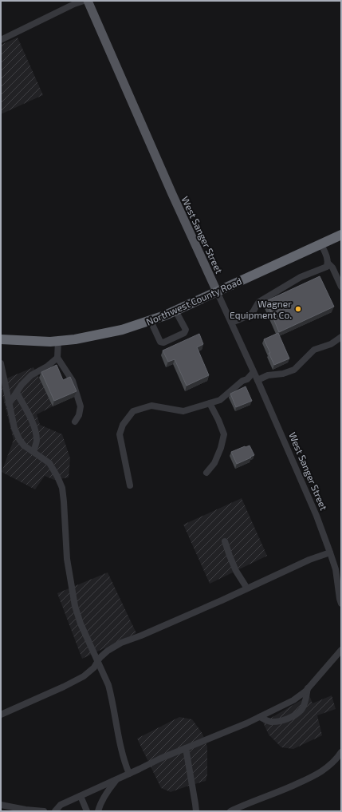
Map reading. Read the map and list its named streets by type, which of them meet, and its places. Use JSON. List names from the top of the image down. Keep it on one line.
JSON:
{"streets":{"highway":["Northwest County Road"],"main road":["West Sanger Street"]},"crossings":[["West Sanger Street","Northwest County Road"]],"places":["Wagner Equipment Co."]}
